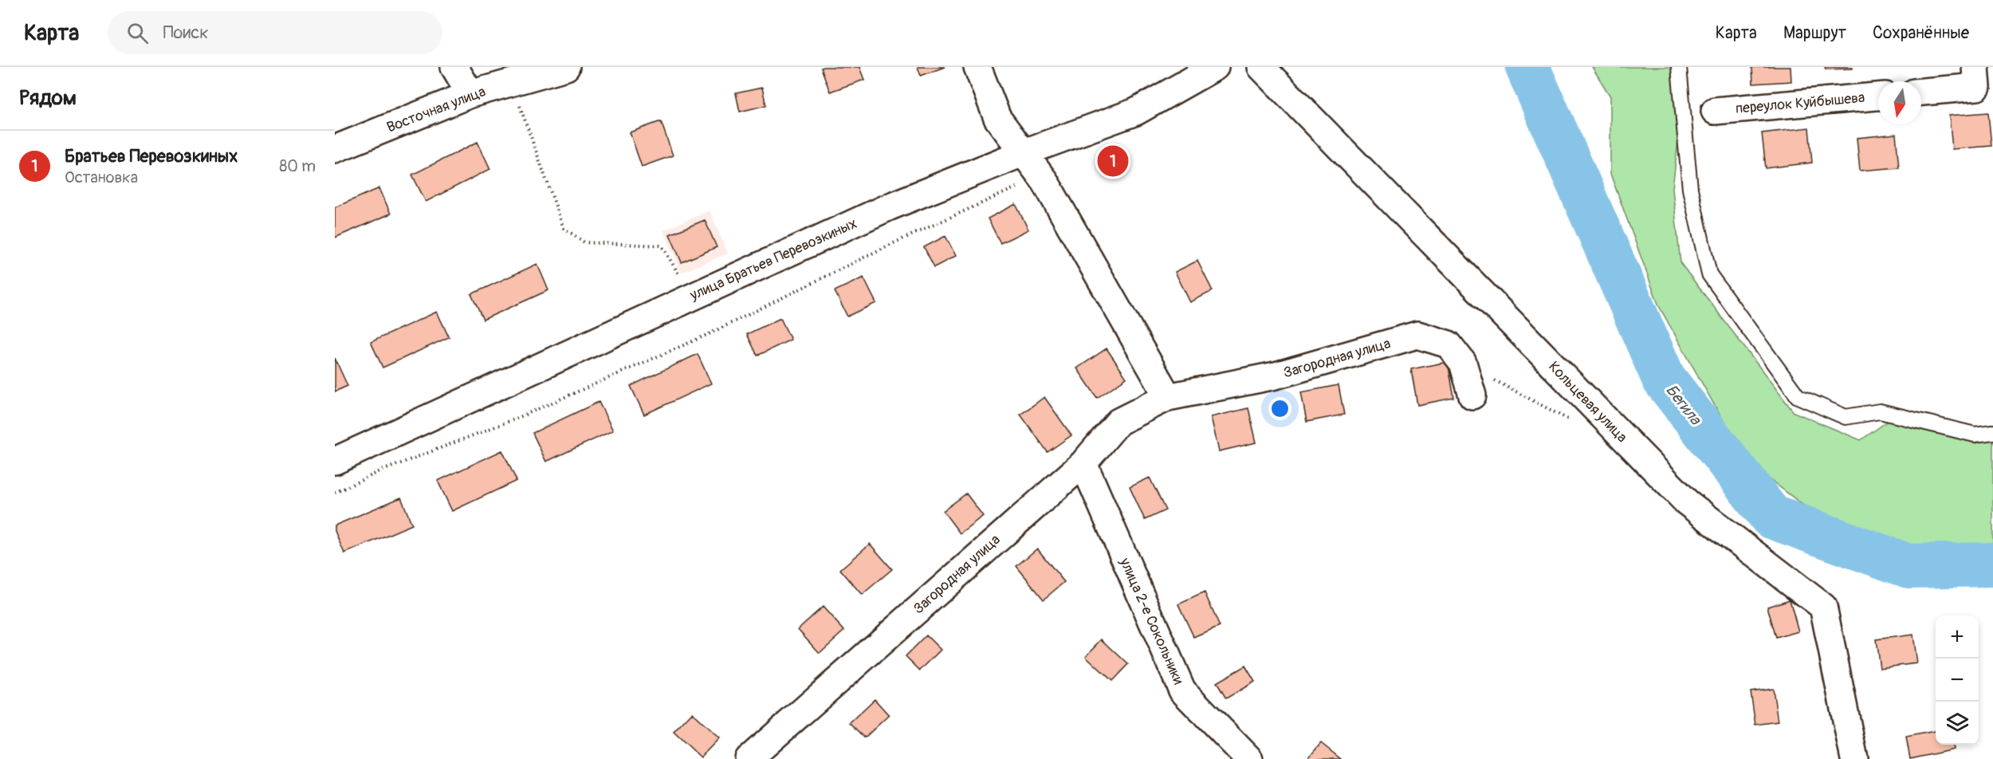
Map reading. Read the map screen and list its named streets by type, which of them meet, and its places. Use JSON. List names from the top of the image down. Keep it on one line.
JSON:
{"streets":{"street":["переулок Куйбышева","Восточная улица","улица Братьев Перевозкиных","Загородная улица","Кольцевая улица","улица 2-е Сокольники"]},"crossings":[["Загородная улица","улица 2-е Сокольники"]],"water":["Бегила"],"north":"bottom","page":{"header":"Карта","search":"Поиск","nav":["Карта","Маршрут","Сохранённые"],"heading":"Рядом","list":[{"mark":"1","name":"Братьев Перевозкиных","note":"Остановка","value":"80 m"}],"pins":"1","map_buttons":["+","−"]}}
